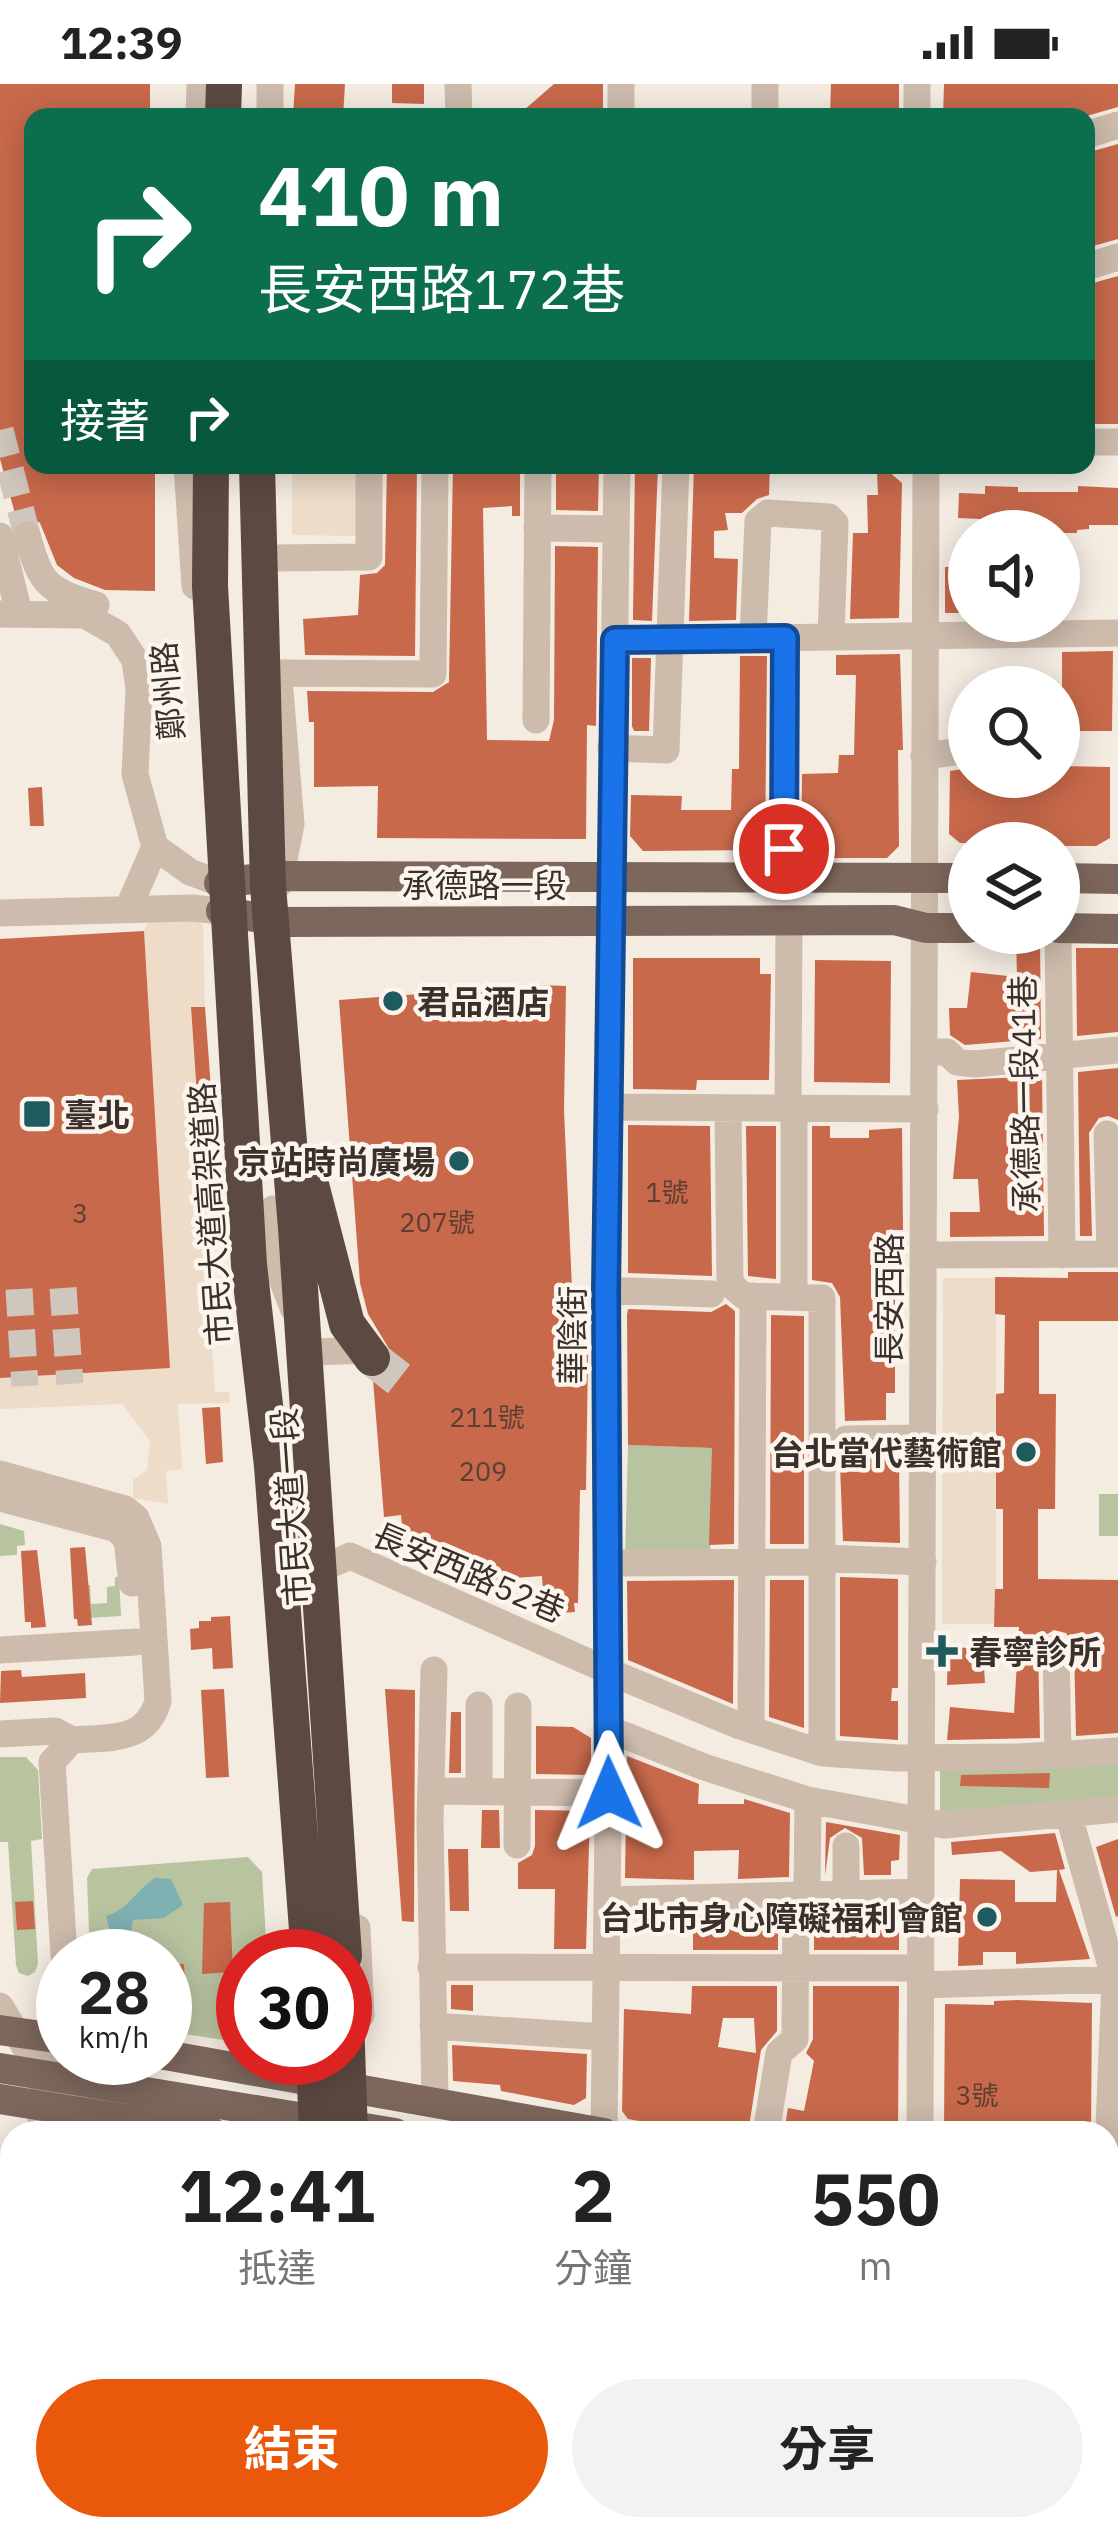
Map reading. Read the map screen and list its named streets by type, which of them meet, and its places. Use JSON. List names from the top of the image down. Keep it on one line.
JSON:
{"streets":{"highway":["市民大道高架道路"],"main road":["承德路一段"],"street":["鄭州路","承德路一段41巷","長安西路","華陰街","市民大道一段","長安西路52巷"]},"crossings":[["鄭州路","承德路一段"],["鄭州路","市民大道一段"],["承德路一段","長安西路"],["承德路一段","華陰街"],["承德路一段","市民大道一段"],["長安西路","長安西路52巷"],["華陰街","長安西路52巷"],["市民大道一段","長安西路52巷"]],"places":{"other":["君品酒店","京站時尚廣場","台北當代藝術館","台北市身心障礙福利會館"],"transit":["臺北"],"health":["春寧診所"]},"house_numbers":["1號","3","207號","211號","209","3號"],"page":{"status":"12:39","turn":["410 m","長安西路172巷"],"then":"接著","speed":"28 km/h","limit":"30","eta":["12:41","抵達","2","分鐘","550","m"],"buttons":["結束","分享"]}}
